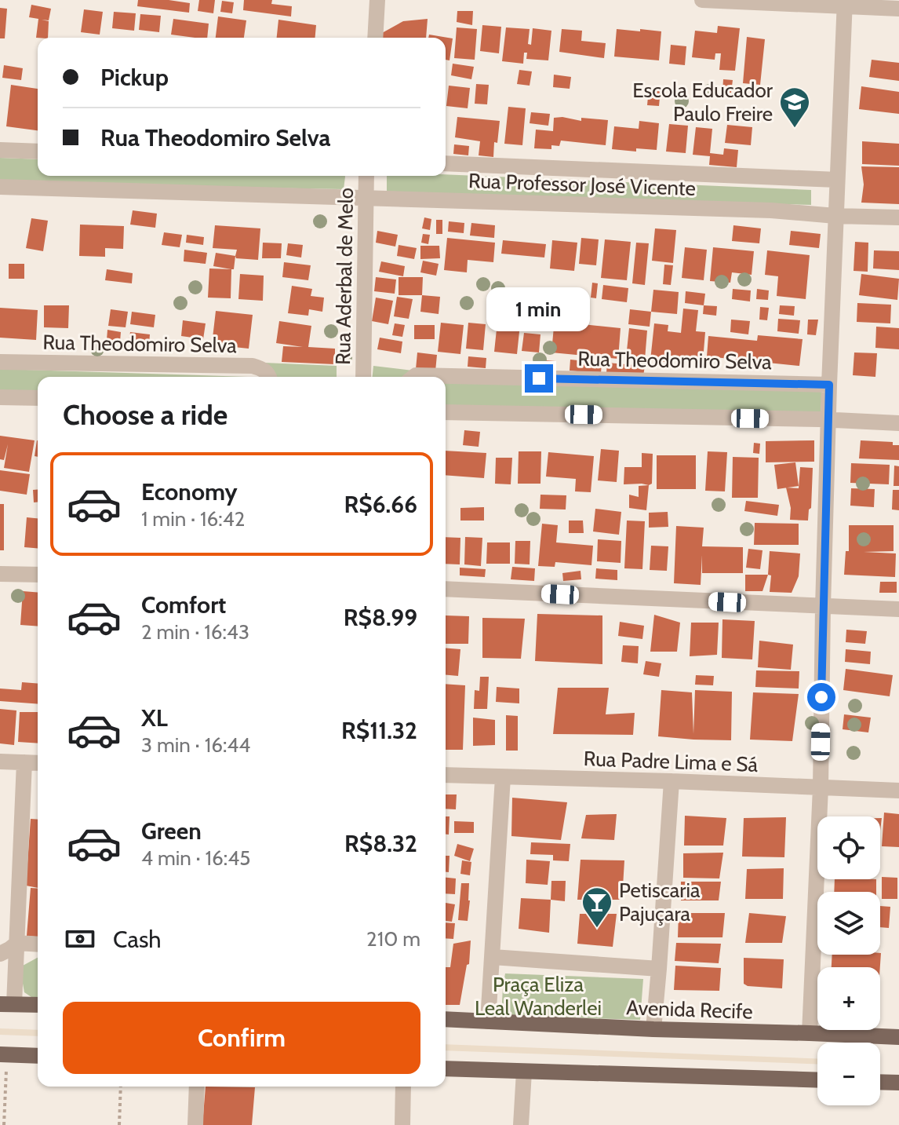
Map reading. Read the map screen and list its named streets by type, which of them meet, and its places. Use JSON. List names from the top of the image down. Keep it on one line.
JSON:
{"streets":{"main road":["Avenida Recife"],"street":["Rua Professor José Vicente","Rua Aderbal de Melo","Rua Theodomiro Selva","Rua Padre Lima e Sá"]},"crossings":[["Rua Professor José Vicente","Rua Aderbal de Melo"]],"parks":["Praça Eliza Leal Wanderlei"],"places":{"school or university":["Escola Educador Paulo Freire"],"bar":["Petiscaria Pajuçara"]},"page":{"banner":["Pickup","Rua Theodomiro Selva"],"bubble":"1 min","heading":"Choose a ride","list":[{"name":"Economy","note":"1 min · 16:42","value":"R$6.66"},{"name":"Comfort","note":"2 min · 16:43","value":"R$8.99"},{"name":"XL","note":"3 min · 16:44","value":"R$11.32"},{"name":"Green","note":"4 min · 16:45","value":"R$8.32"}],"map_buttons":["+","−"],"pay":["Cash","210 m"],"buttons":"Confirm"}}
